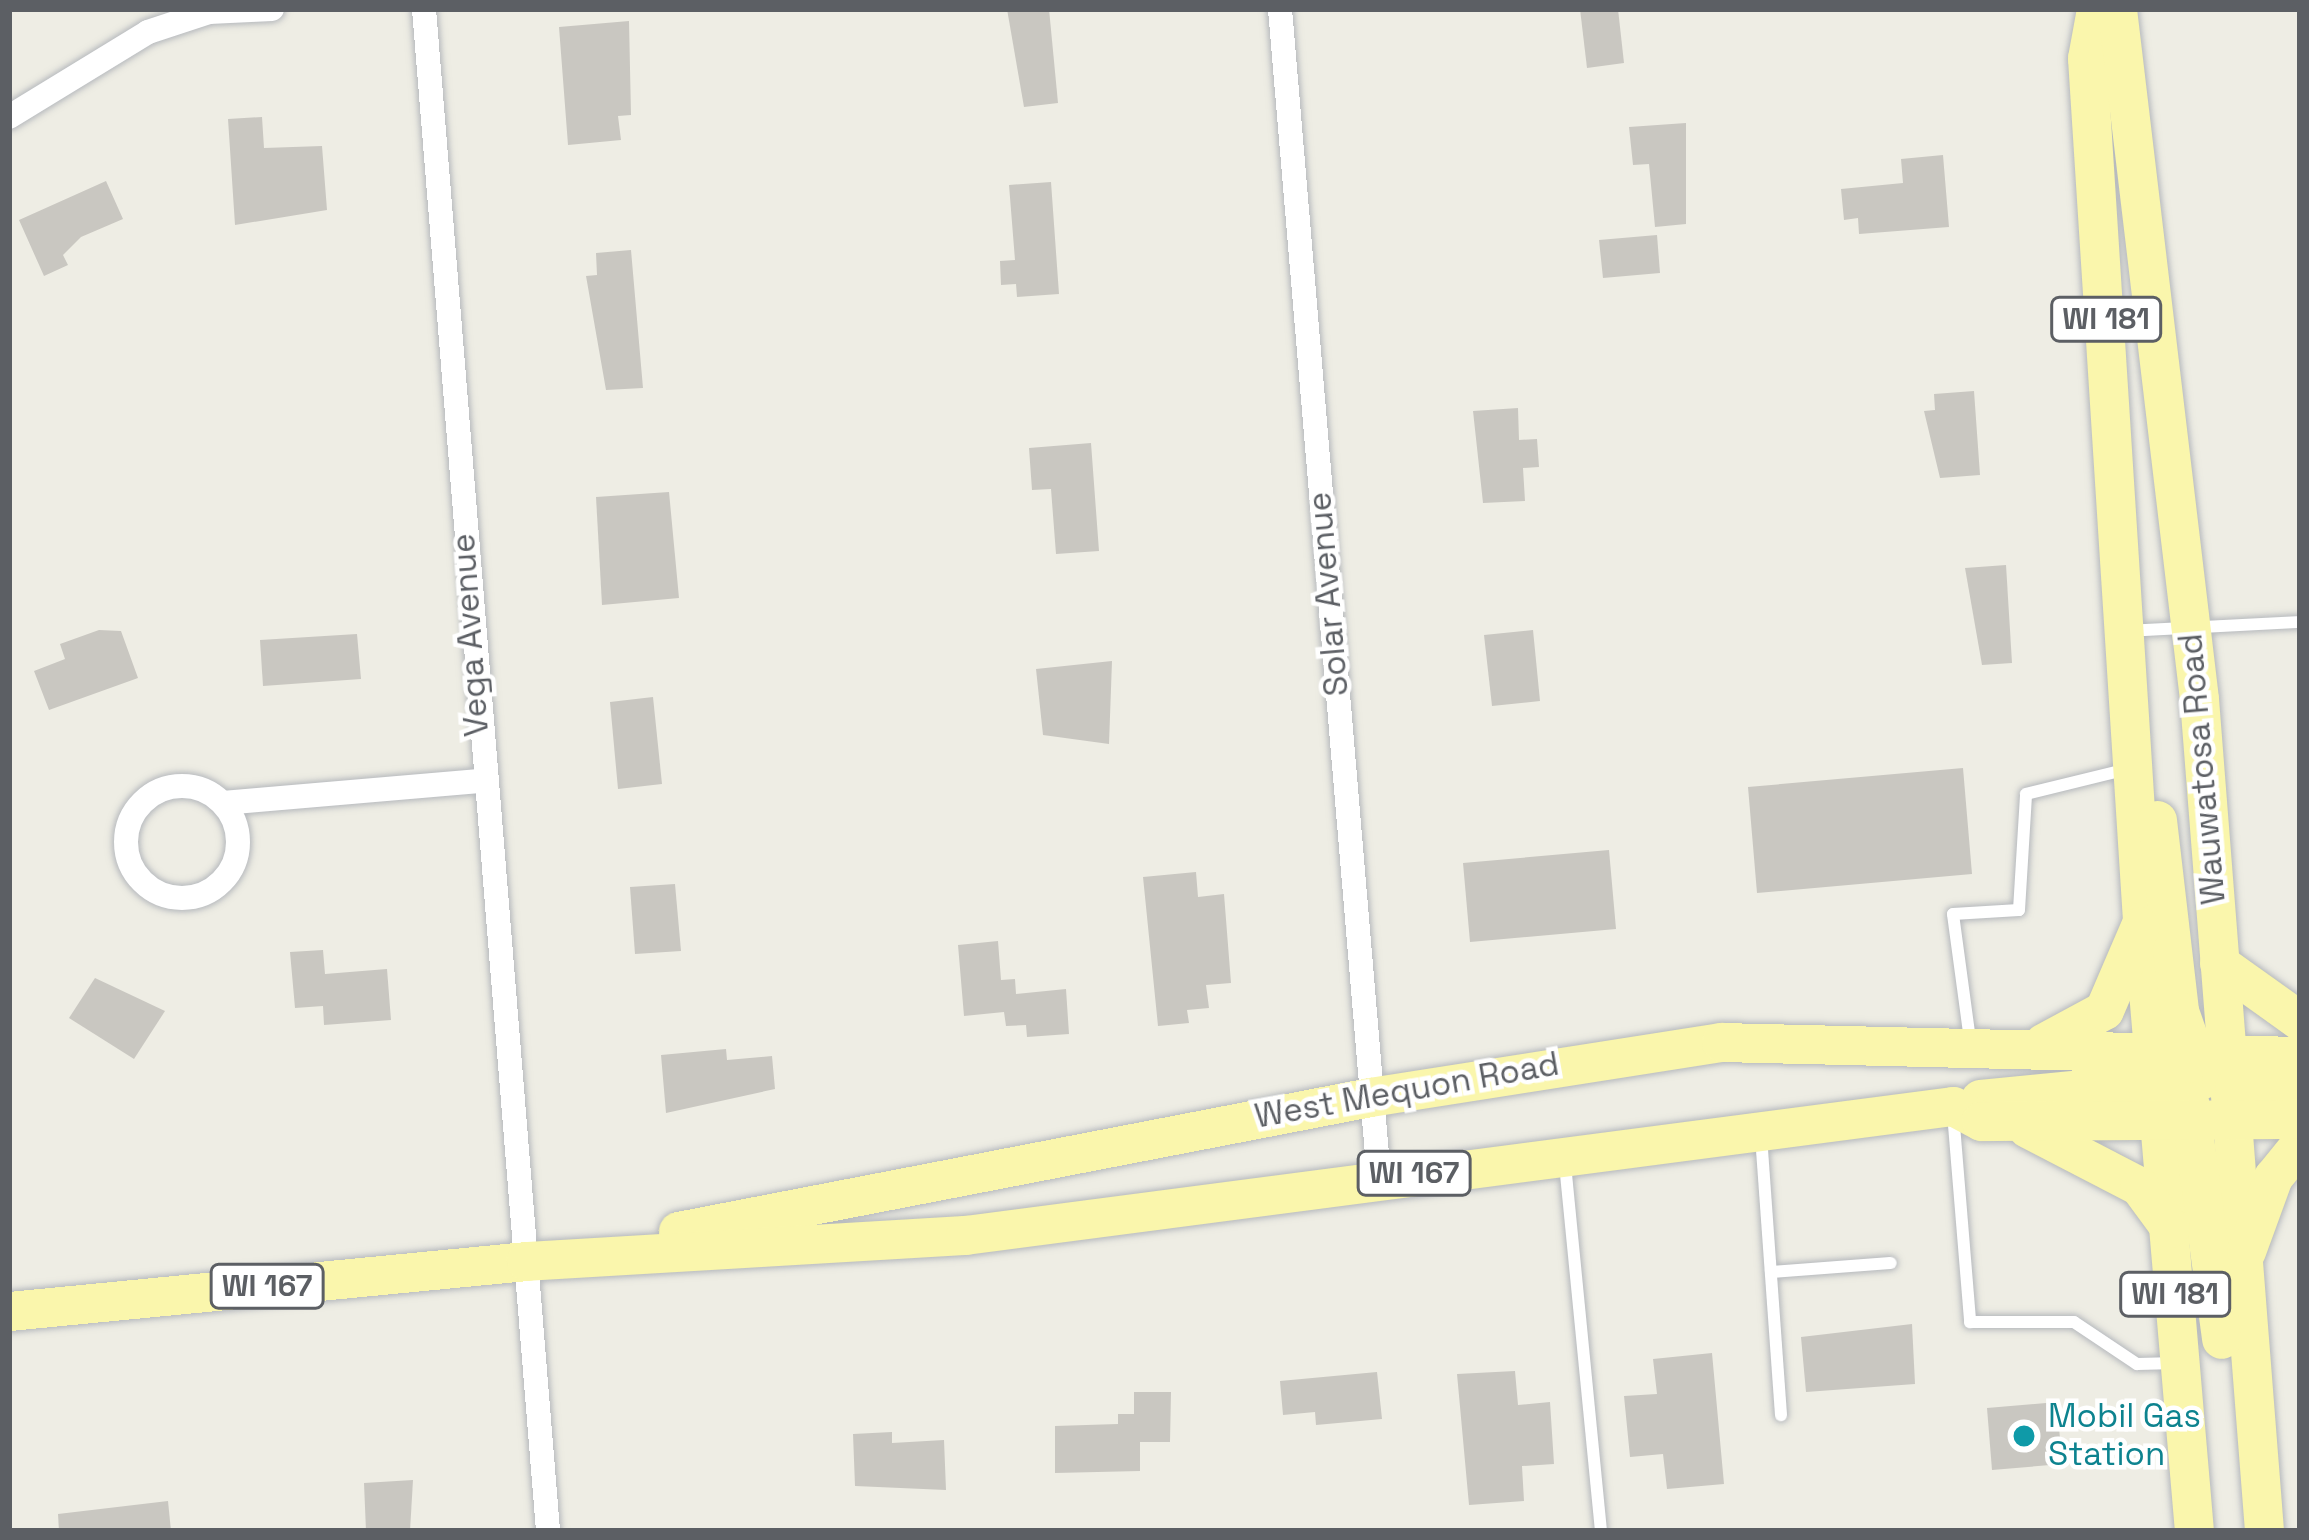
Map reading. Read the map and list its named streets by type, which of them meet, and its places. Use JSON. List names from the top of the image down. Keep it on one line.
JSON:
{"streets":{"main road":["WI 181","Wauwatosa Road","West Mequon Road","WI 167"],"street":["Solar Avenue","Vega Avenue"]},"crossings":[["Solar Avenue","West Mequon Road"],["Vega Avenue","West Mequon Road"],["Wauwatosa Road","West Mequon Road"]],"places":["Mobil Gas Station"]}
